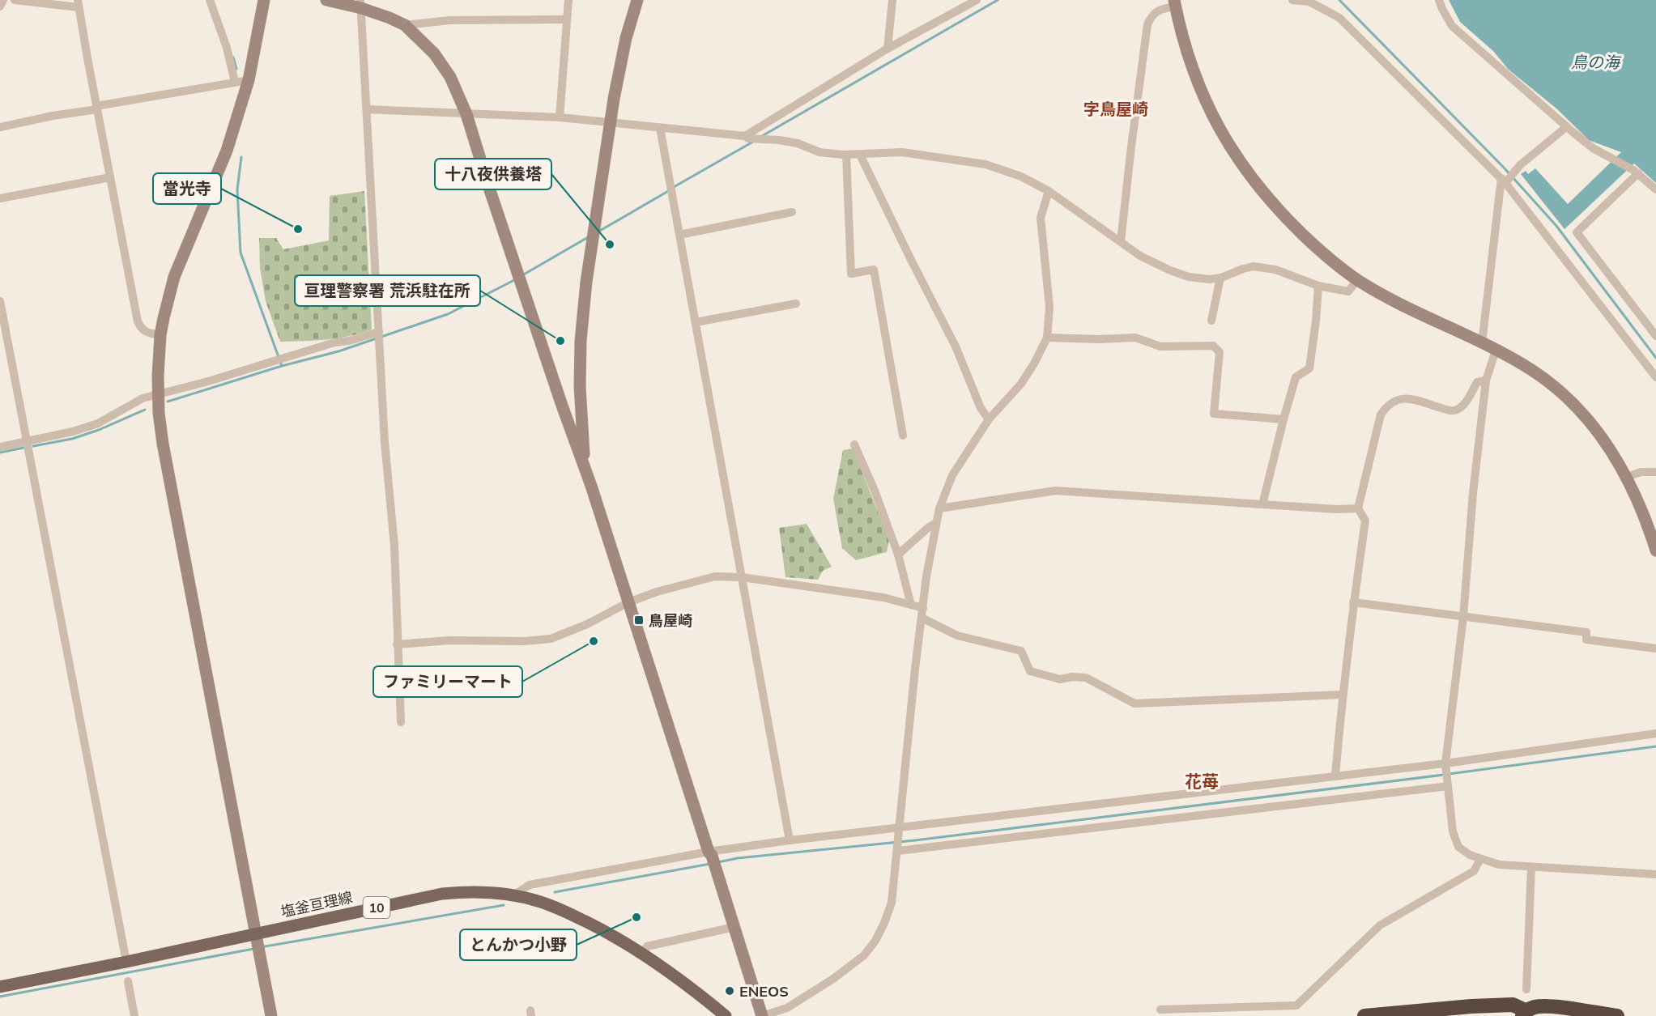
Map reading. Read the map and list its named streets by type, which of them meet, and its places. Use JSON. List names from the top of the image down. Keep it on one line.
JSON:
{"streets":{"main road":["塩釜亘理線","10"]},"districts":["字鳥屋崎","花苺"],"water":["鳥の海"],"places":{"other":["當光寺","十八夜供養塔","亘理警察署 荒浜駐在所","ファミリーマート","とんかつ小野","ENEOS"],"transit":["鳥屋崎"]}}
